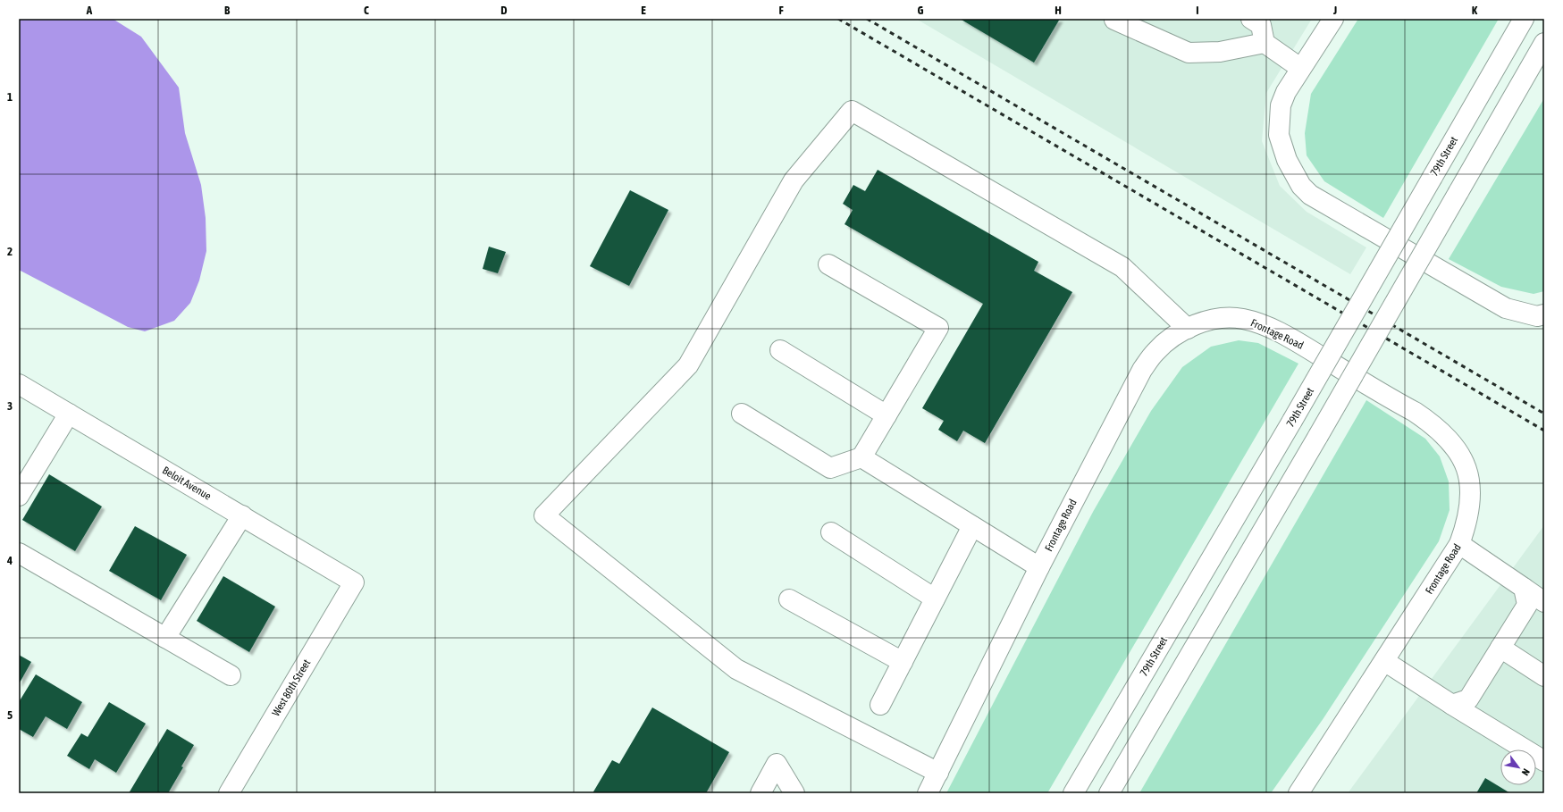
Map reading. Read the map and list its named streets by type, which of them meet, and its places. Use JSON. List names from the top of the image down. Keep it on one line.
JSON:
{"streets":{"street":["79th Street","Frontage Road","Beloit Avenue","West 80th Street"]},"crossings":[["Beloit Avenue","West 80th Street"]],"north":"bottom right","grid":{"columns":["A","B","C","D","E","F","G","H","I","J","K"],"rows":["1","2","3","4","5"]}}
